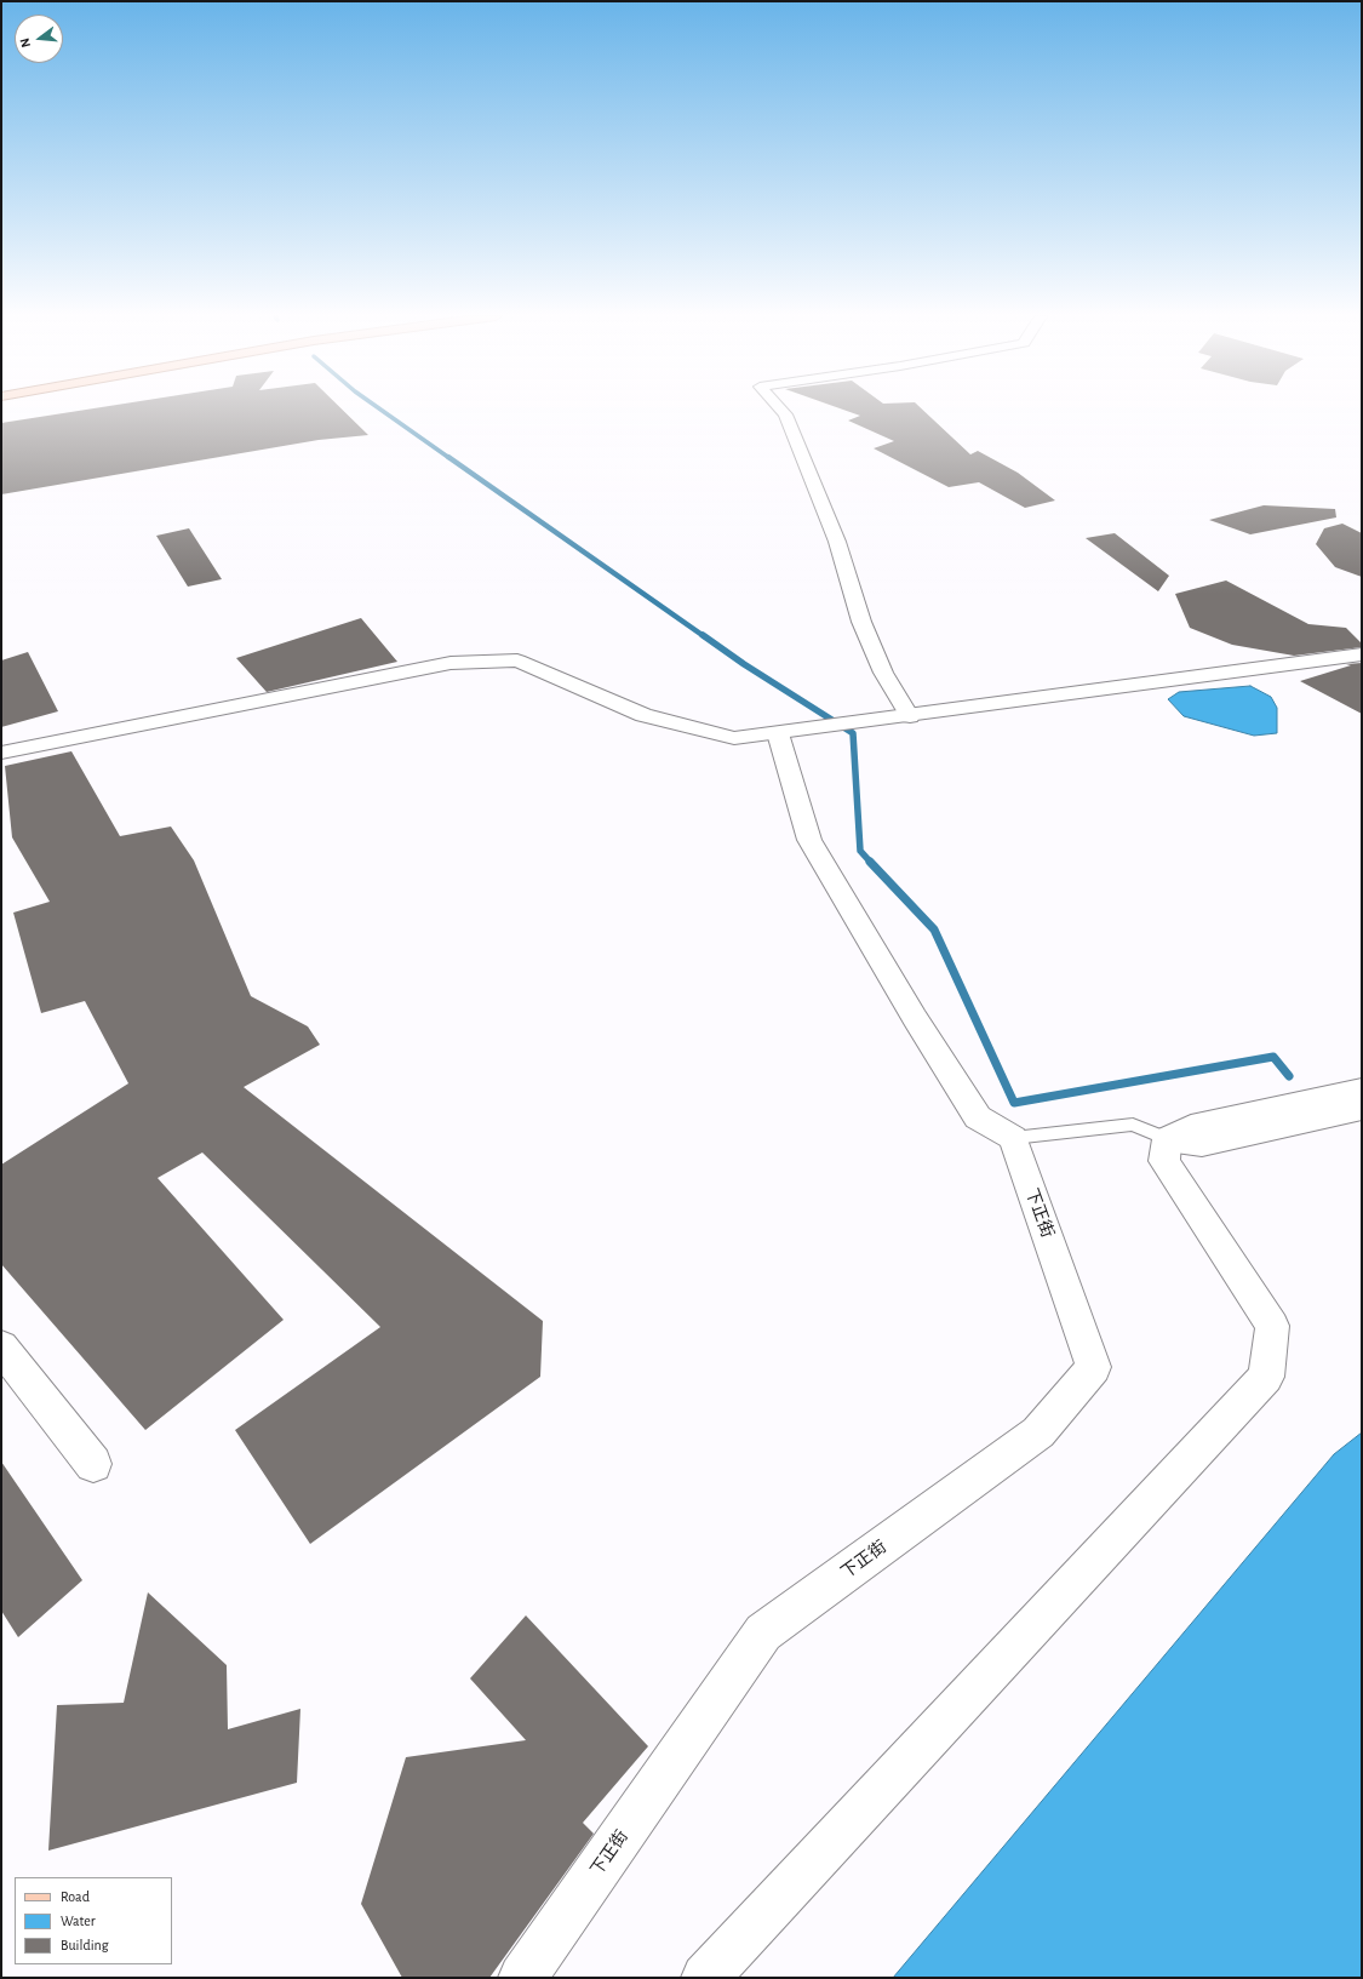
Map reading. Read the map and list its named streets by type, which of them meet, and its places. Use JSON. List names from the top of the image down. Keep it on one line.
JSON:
{"streets":{"street":["下正街"]},"legend":["Road","Water","Building"],"north":"left"}
